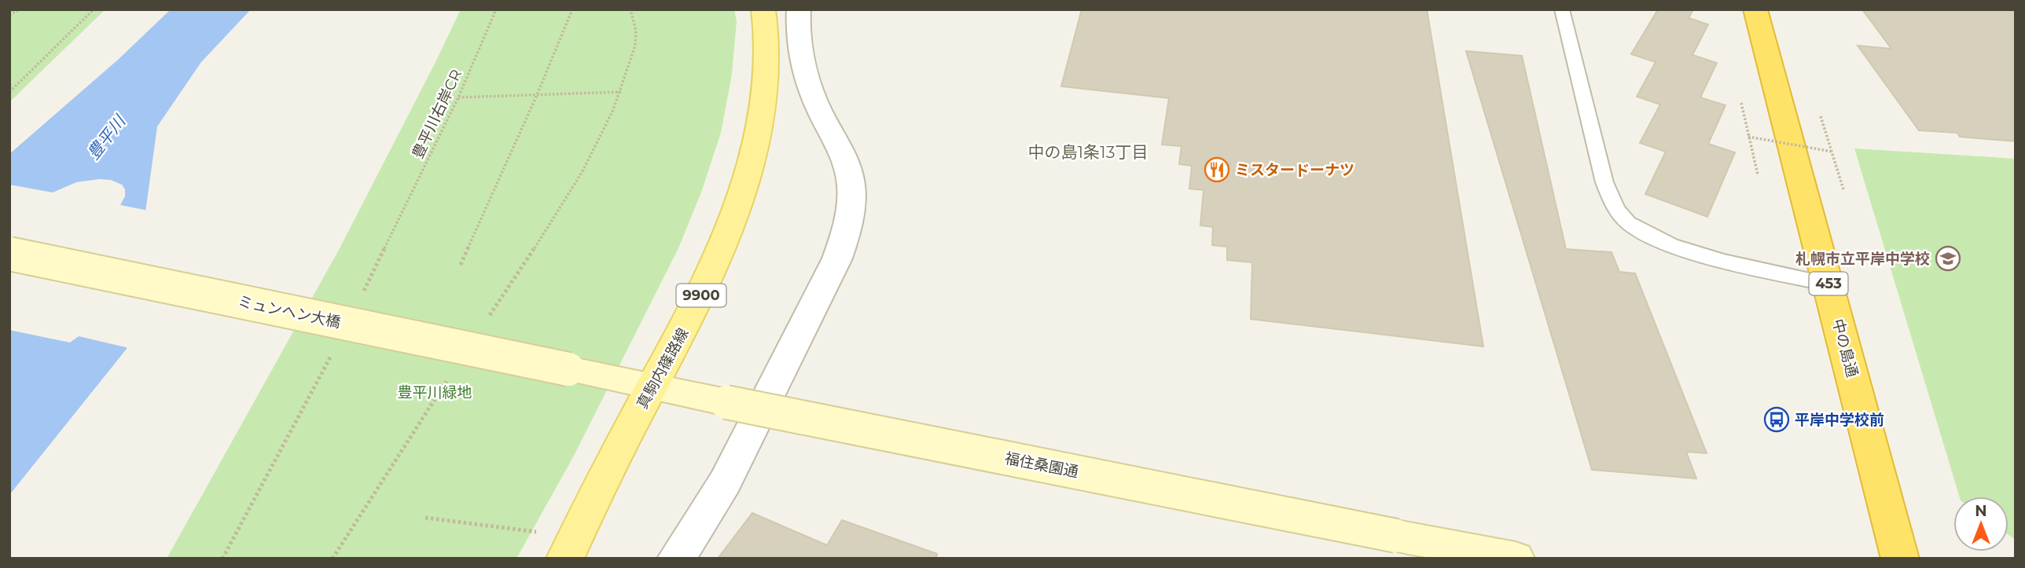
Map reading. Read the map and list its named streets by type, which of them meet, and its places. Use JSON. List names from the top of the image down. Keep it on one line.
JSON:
{"streets":{"highway":["453","中の島通"],"main road":["9900","真駒内篠路線"],"street":["ミュンヘン大橋","福住桑園通"],"path":["豊平川右岸CR"]},"crossings":[["ミュンヘン大橋","福住桑園通"],["真駒内篠路線","福住桑園通"]],"districts":["中の島1条13丁目"],"water":["豊平川"],"parks":["豊平川緑地"],"places":{"restaurant":["ミスタードーナツ"],"school or university":["札幌市立平岸中学校"],"bus stop":["平岸中学校前"]},"north":"top"}
